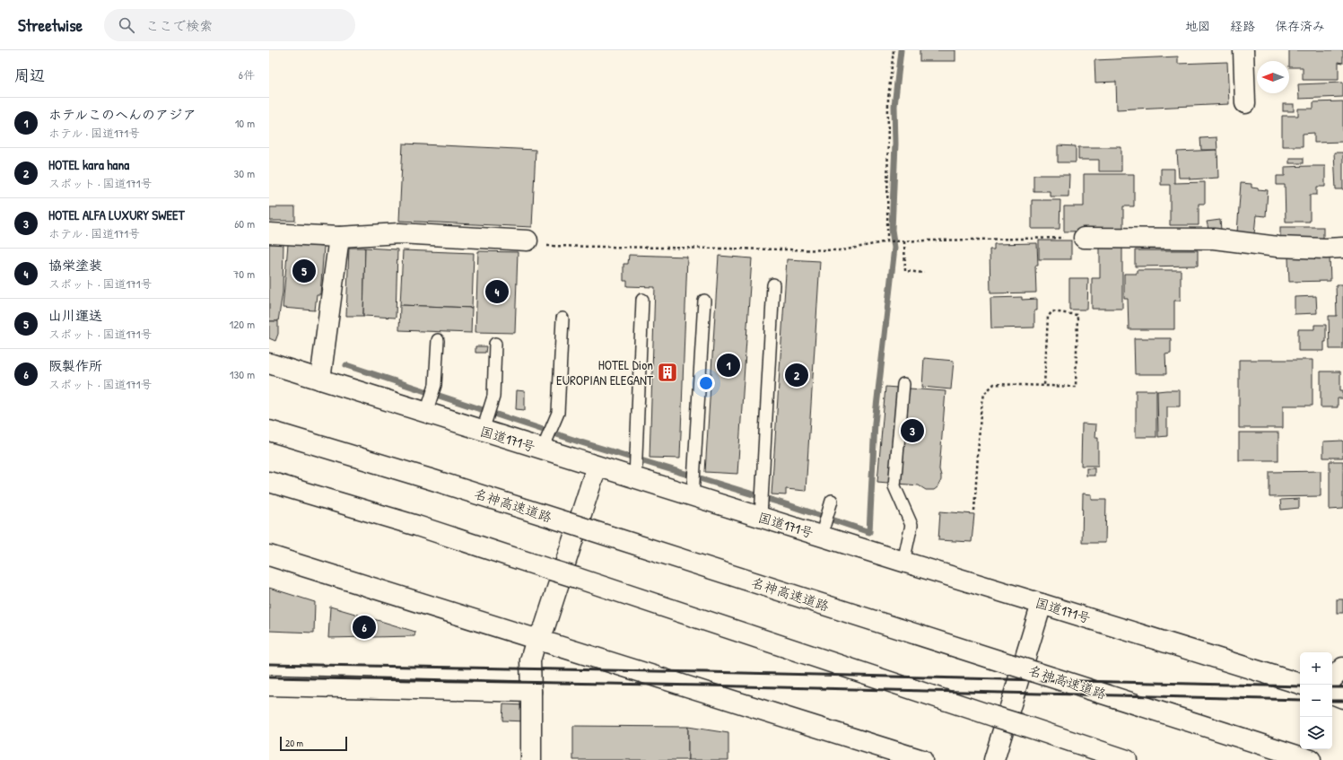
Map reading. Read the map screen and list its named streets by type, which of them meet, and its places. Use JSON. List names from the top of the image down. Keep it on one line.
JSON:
{"streets":{"main road":["国道171号","名神高速道路"]},"places":{"building":["HOTEL Dion EUROPIAN ELEGANT"]},"scale_bar":"20 m","north":"left","page":{"header":"Streetwise","search":"ここで検索","nav":["地図","経路","保存済み"],"heading":["周辺","6件"],"list":[{"mark":"1","name":"ホテルこのへんのアジア","note":"ホテル · 国道171号","value":"10 m"},{"mark":"2","name":"HOTEL kara hana","note":"スポット · 国道171号","value":"30 m"},{"mark":"3","name":"HOTEL ALFA LUXURY SWEET","note":"ホテル · 国道171号","value":"60 m"},{"mark":"4","name":"協栄塗装","note":"スポット · 国道171号","value":"70 m"},{"mark":"5","name":"山川運送","note":"スポット · 国道171号","value":"120 m"},{"mark":"6","name":"阪製作所","note":"スポット · 国道171号","value":"130 m"}],"pins":["5","4","1","2","3","6"],"map_buttons":["+","−"],"scale":"20 m"}}
